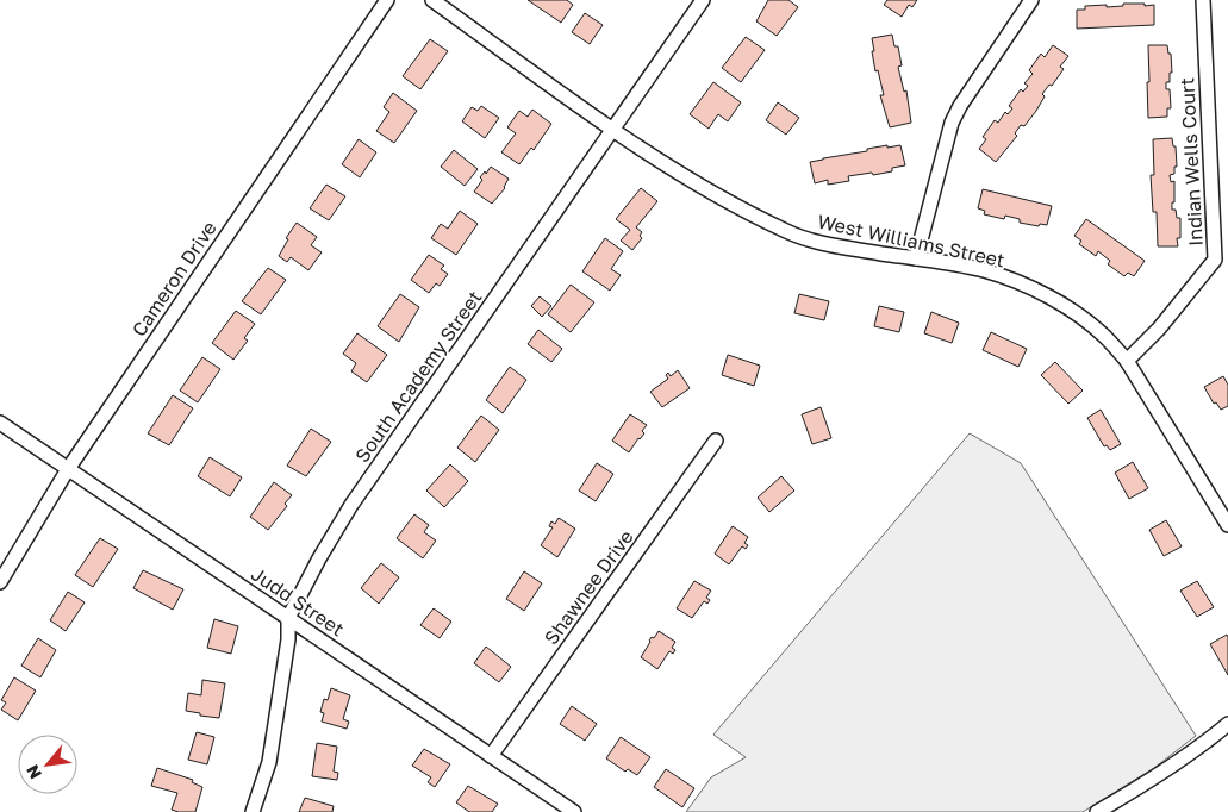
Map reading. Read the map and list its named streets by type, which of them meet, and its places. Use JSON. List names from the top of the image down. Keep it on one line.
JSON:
{"streets":{"street":["Indian Wells Court","West Williams Street","Cameron Drive","South Academy Street","Shawnee Drive","Judd Street"]},"crossings":[["Indian Wells Court","West Williams Street"],["West Williams Street","South Academy Street"],["Cameron Drive","Judd Street"],["South Academy Street","Judd Street"],["Shawnee Drive","Judd Street"]],"north":"bottom left"}
